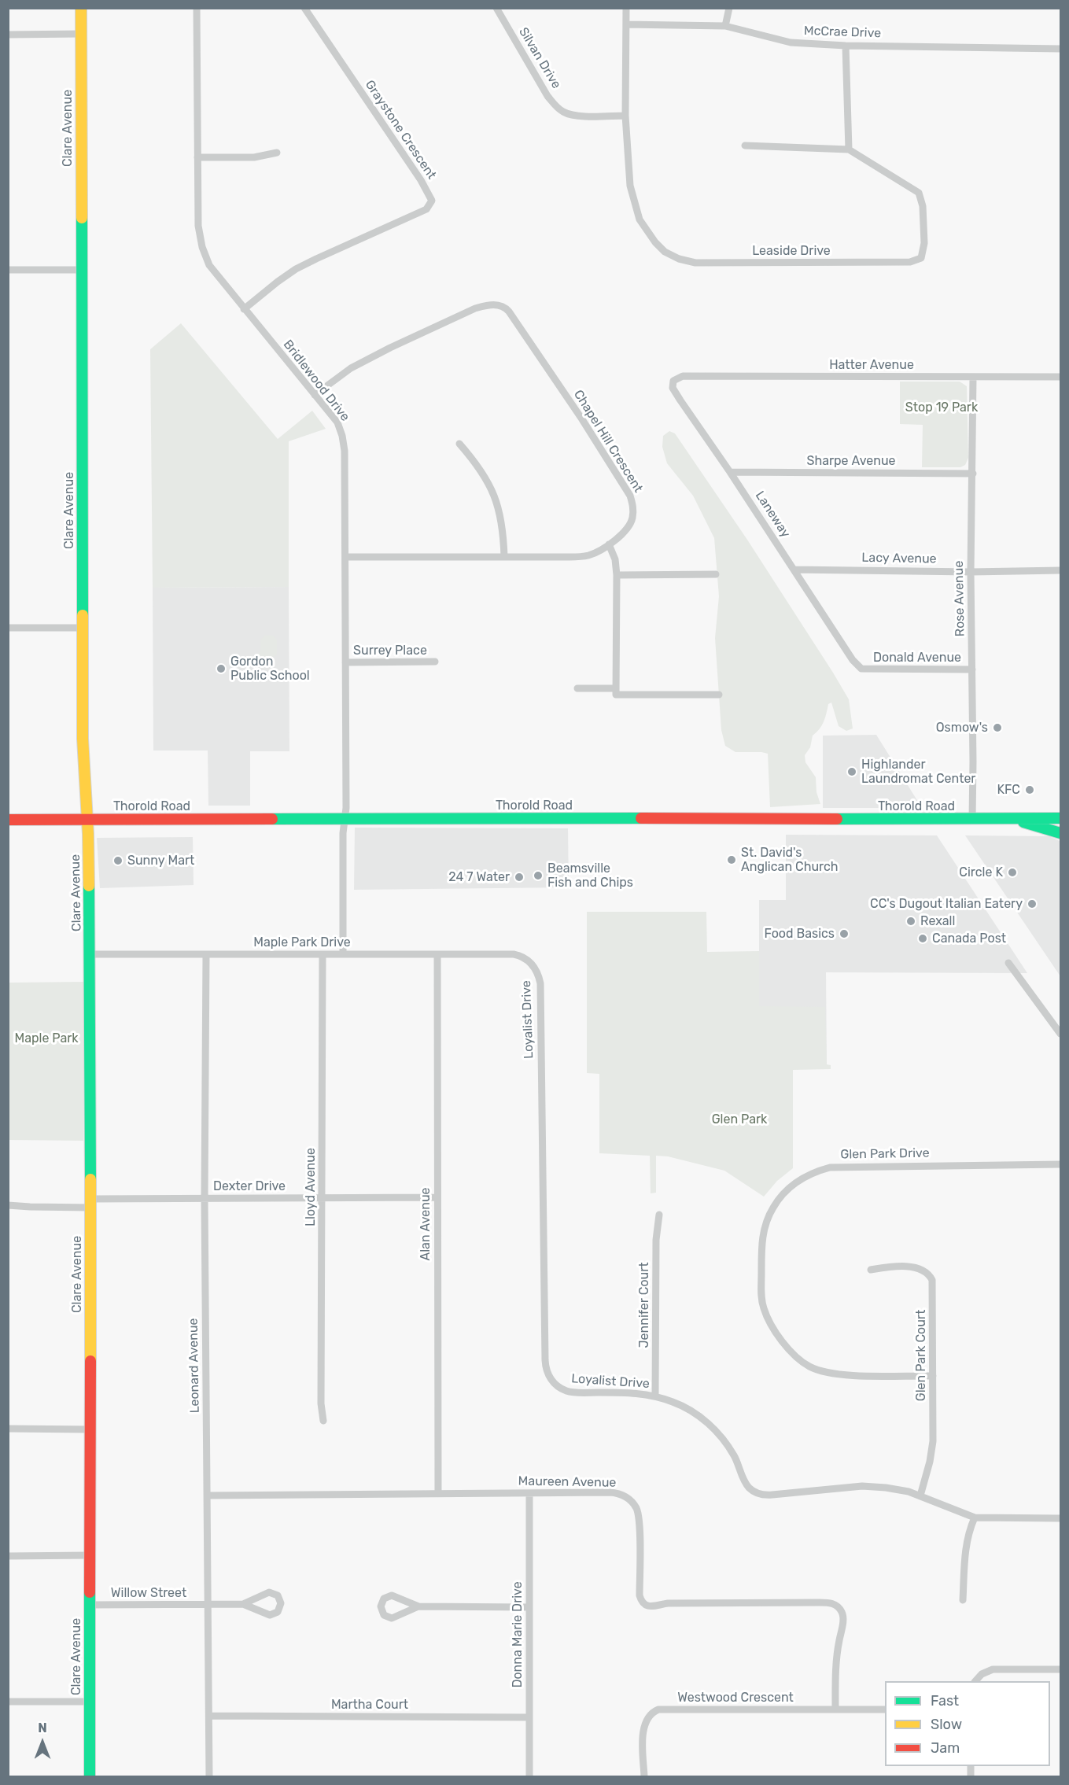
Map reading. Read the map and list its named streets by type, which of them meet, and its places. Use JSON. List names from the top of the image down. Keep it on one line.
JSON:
{"streets":{"street":["McCrae Drive","Silvan Drive","Clare Avenue","Graystone Crescent","Leaside Drive","Hatter Avenue","Bridlewood Drive","Chapel Hill Crescent","Sharpe Avenue","Laneway","Lacy Avenue","Rose Avenue","Surrey Place","Donald Avenue","Thorold Road","Maple Park Drive","Loyalist Drive","Glen Park Drive","Dexter Drive","Lloyd Avenue","Alan Avenue","Jennifer Court","Glen Park Court","Leonard Avenue","Maureen Avenue","Willow Street","Donna Marie Drive","Westwood Crescent","Martha Court"]},"crossings":[["McCrae Drive","Leaside Drive"],["Silvan Drive","Leaside Drive"],["Clare Avenue","Thorold Road"],["Clare Avenue","Maple Park Drive"],["Clare Avenue","Dexter Drive"],["Clare Avenue","Willow Street"],["Graystone Crescent","Bridlewood Drive"],["Hatter Avenue","Laneway"],["Hatter Avenue","Rose Avenue"],["Bridlewood Drive","Chapel Hill Crescent"],["Bridlewood Drive","Surrey Place"],["Bridlewood Drive","Thorold Road"],["Sharpe Avenue","Laneway"],["Sharpe Avenue","Rose Avenue"],["Laneway","Lacy Avenue"],["Laneway","Donald Avenue"],["Lacy Avenue","Rose Avenue"],["Rose Avenue","Donald Avenue"],["Rose Avenue","Thorold Road"],["Maple Park Drive","Loyalist Drive"],["Maple Park Drive","Lloyd Avenue"],["Maple Park Drive","Alan Avenue"],["Maple Park Drive","Leonard Avenue"],["Loyalist Drive","Jennifer Court"],["Loyalist Drive","Glen Park Court"],["Glen Park Drive","Glen Park Court"],["Dexter Drive","Lloyd Avenue"],["Dexter Drive","Alan Avenue"],["Dexter Drive","Leonard Avenue"],["Alan Avenue","Maureen Avenue"],["Leonard Avenue","Maureen Avenue"],["Leonard Avenue","Willow Street"],["Leonard Avenue","Martha Court"],["Maureen Avenue","Donna Marie Drive"],["Maureen Avenue","Westwood Crescent"],["Donna Marie Drive","Martha Court"]],"parks":["Stop 19 Park","Maple Park","Glen Park"],"places":["Gordon Public School","Osmow's","Highlander Laundromat Center","KFC","St. David's Anglican Church","Sunny Mart","Circle K","Beamsville Fish and Chips","24 7 Water","CC's Dugout Italian Eatery","Rexall","Food Basics","Canada Post"],"legend":["Fast","Slow","Jam"],"north":"top"}
